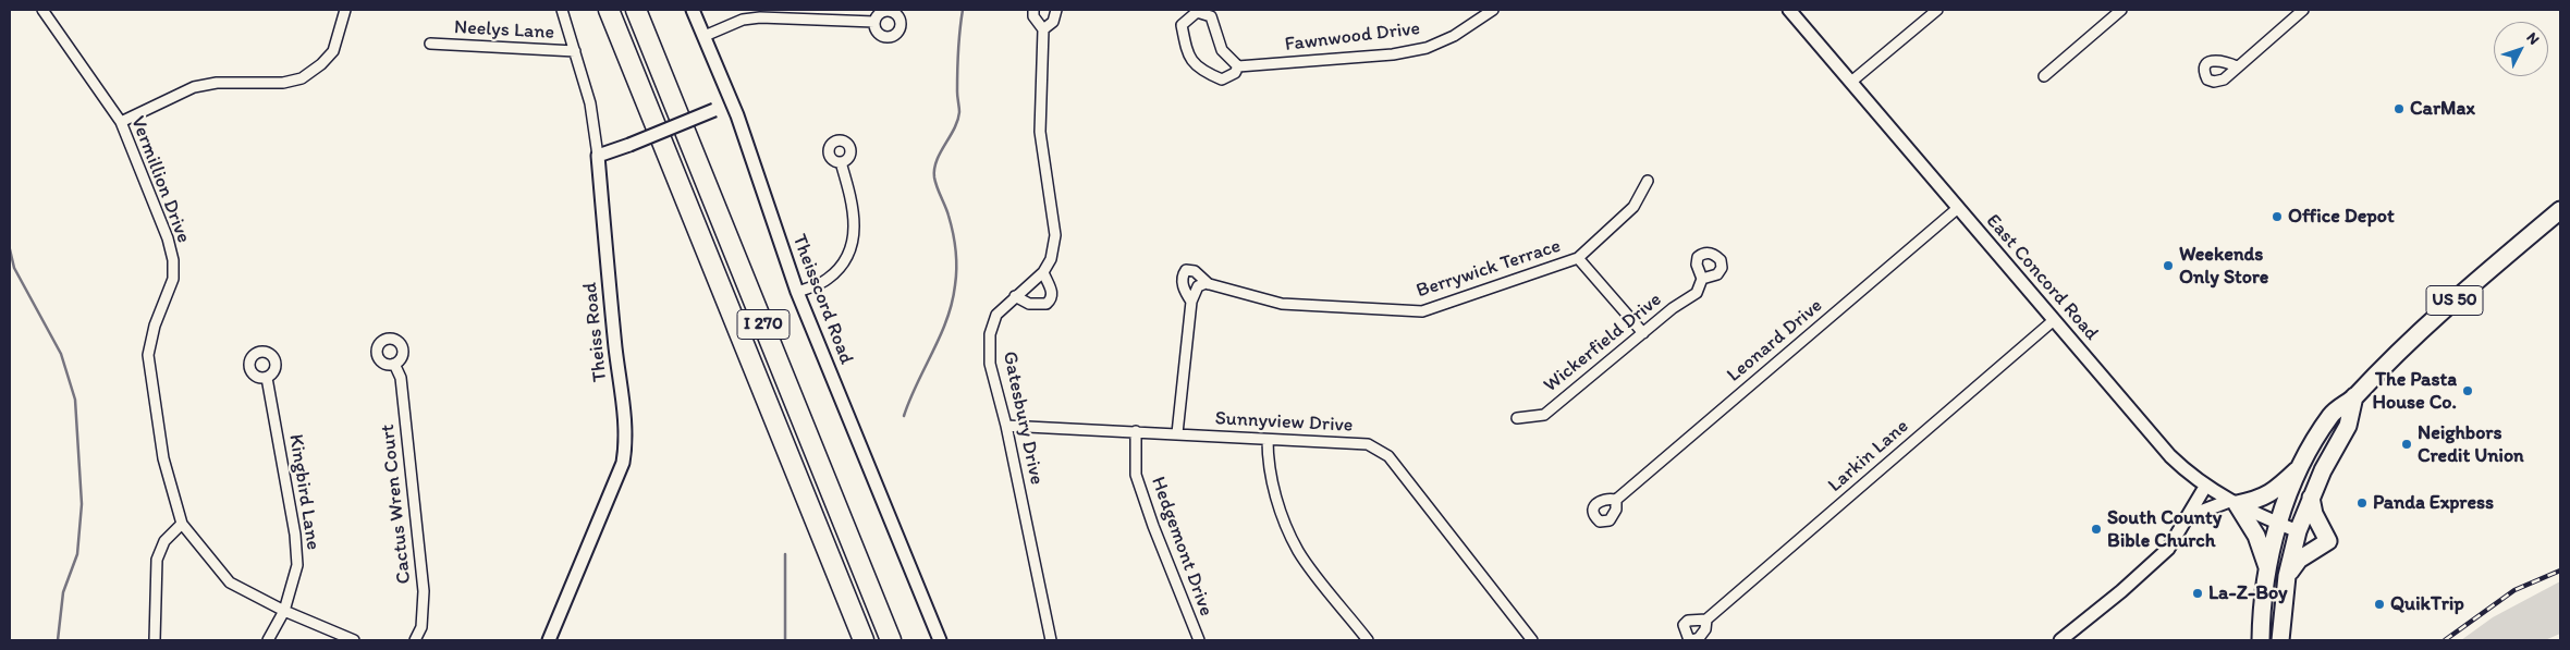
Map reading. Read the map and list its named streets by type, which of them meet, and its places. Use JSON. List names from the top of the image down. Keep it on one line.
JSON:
{"streets":{"highway":["I 270"],"main road":["US 50"],"street":["Neelys Lane","Fawnwood Drive","Vermillion Drive","Berrywick Terrace","East Concord Road","Theisscord Road","Theiss Road","Leonard Drive","Wickerfield Drive","Gatesbury Drive","Sunnyview Drive","Larkin Lane","Kingbird Lane","Cactus Wren Court","Hedgemont Drive"]},"crossings":[["Neelys Lane","Theiss Road"],["Vermillion Drive","Kingbird Lane"],["Berrywick Terrace","Sunnyview Drive"],["East Concord Road","US 50"],["East Concord Road","Leonard Drive"],["East Concord Road","Larkin Lane"],["Gatesbury Drive","Sunnyview Drive"],["Sunnyview Drive","Hedgemont Drive"]],"places":["CarMax","Office Depot","Weekends Only Store","The Pasta House Co.","Neighbors Credit Union","Panda Express","South County Bible Church","La-Z-Boy","QuikTrip"],"north":"top right"}
